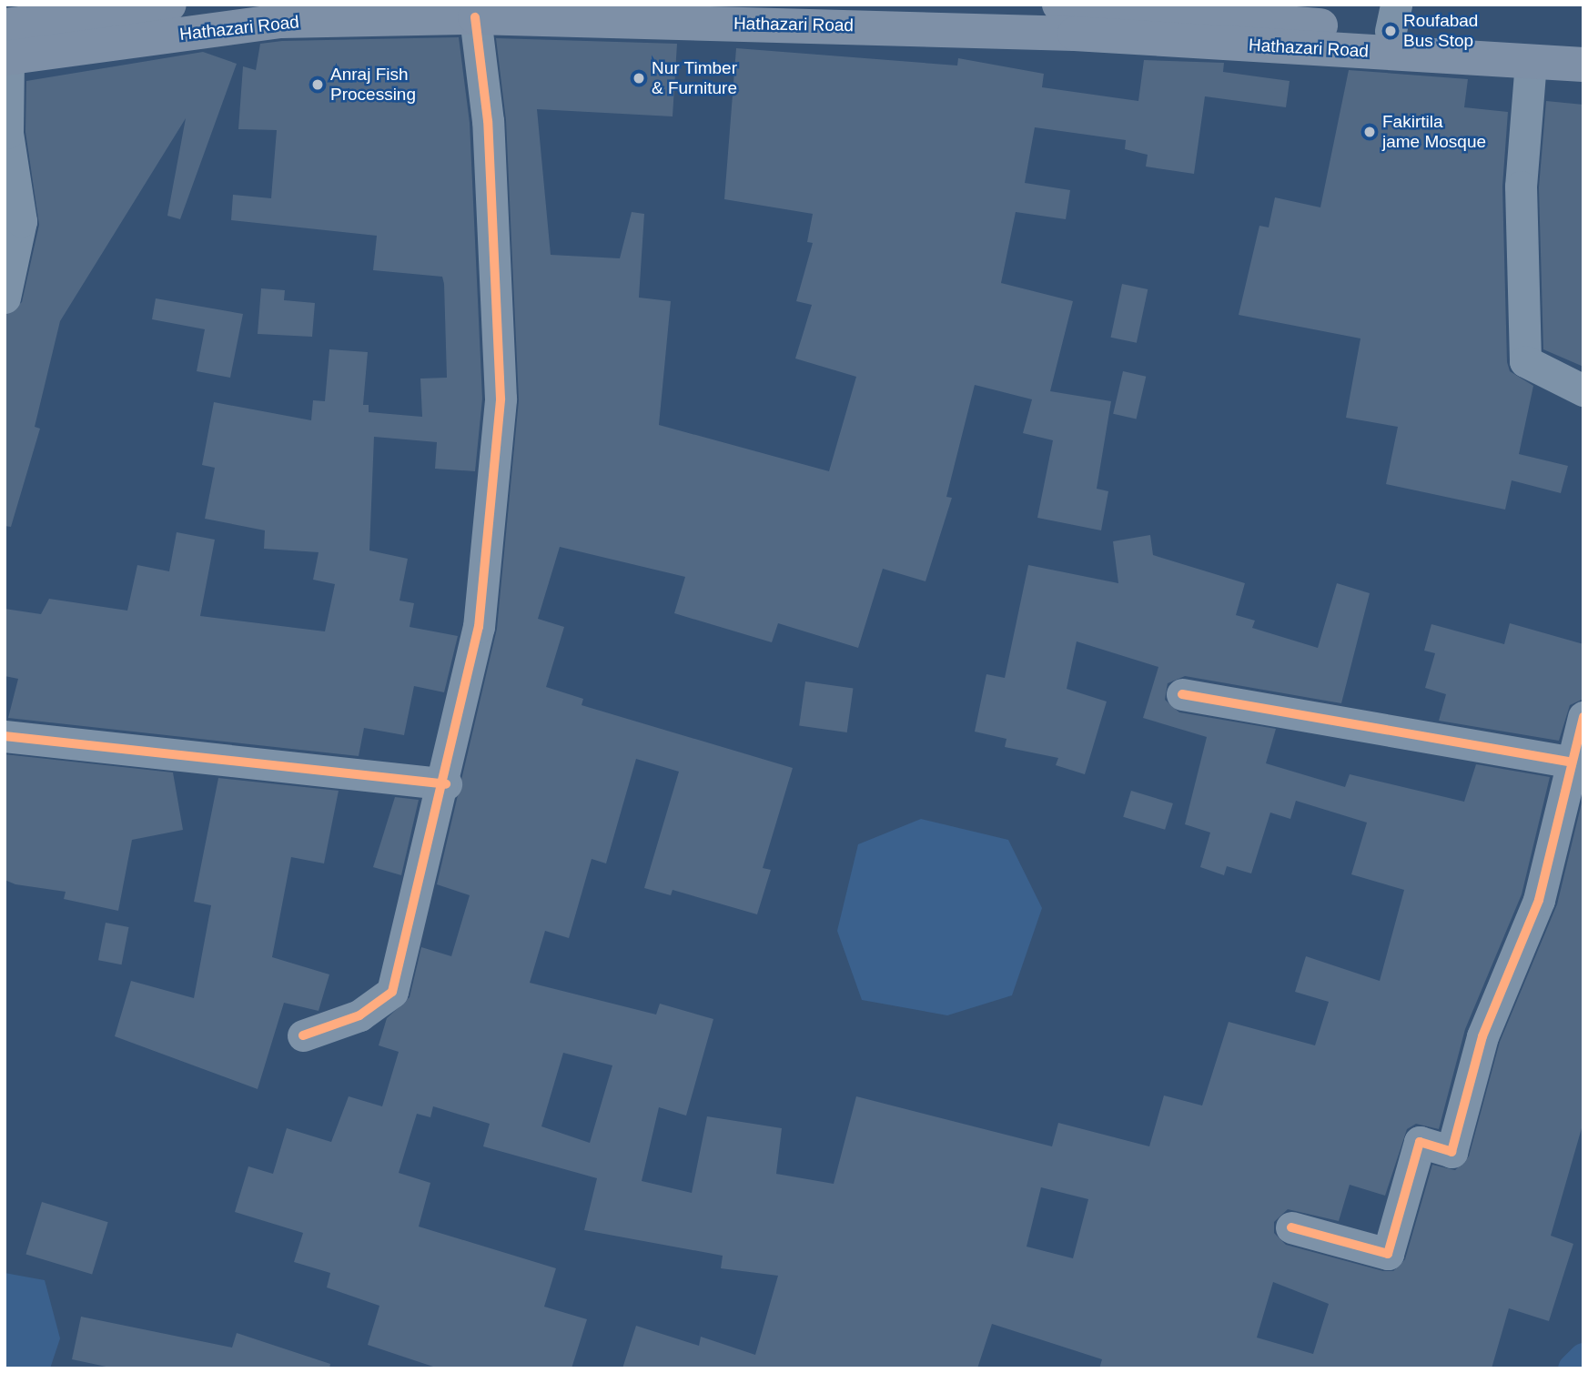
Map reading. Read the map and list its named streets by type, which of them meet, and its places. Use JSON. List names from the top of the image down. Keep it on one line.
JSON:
{"streets":{"highway":["Hathazari Road"]},"places":["Roufabad Bus Stop","Nur Timber & Furniture","Anraj Fish Processing","Fakirtila jame Mosque"]}
